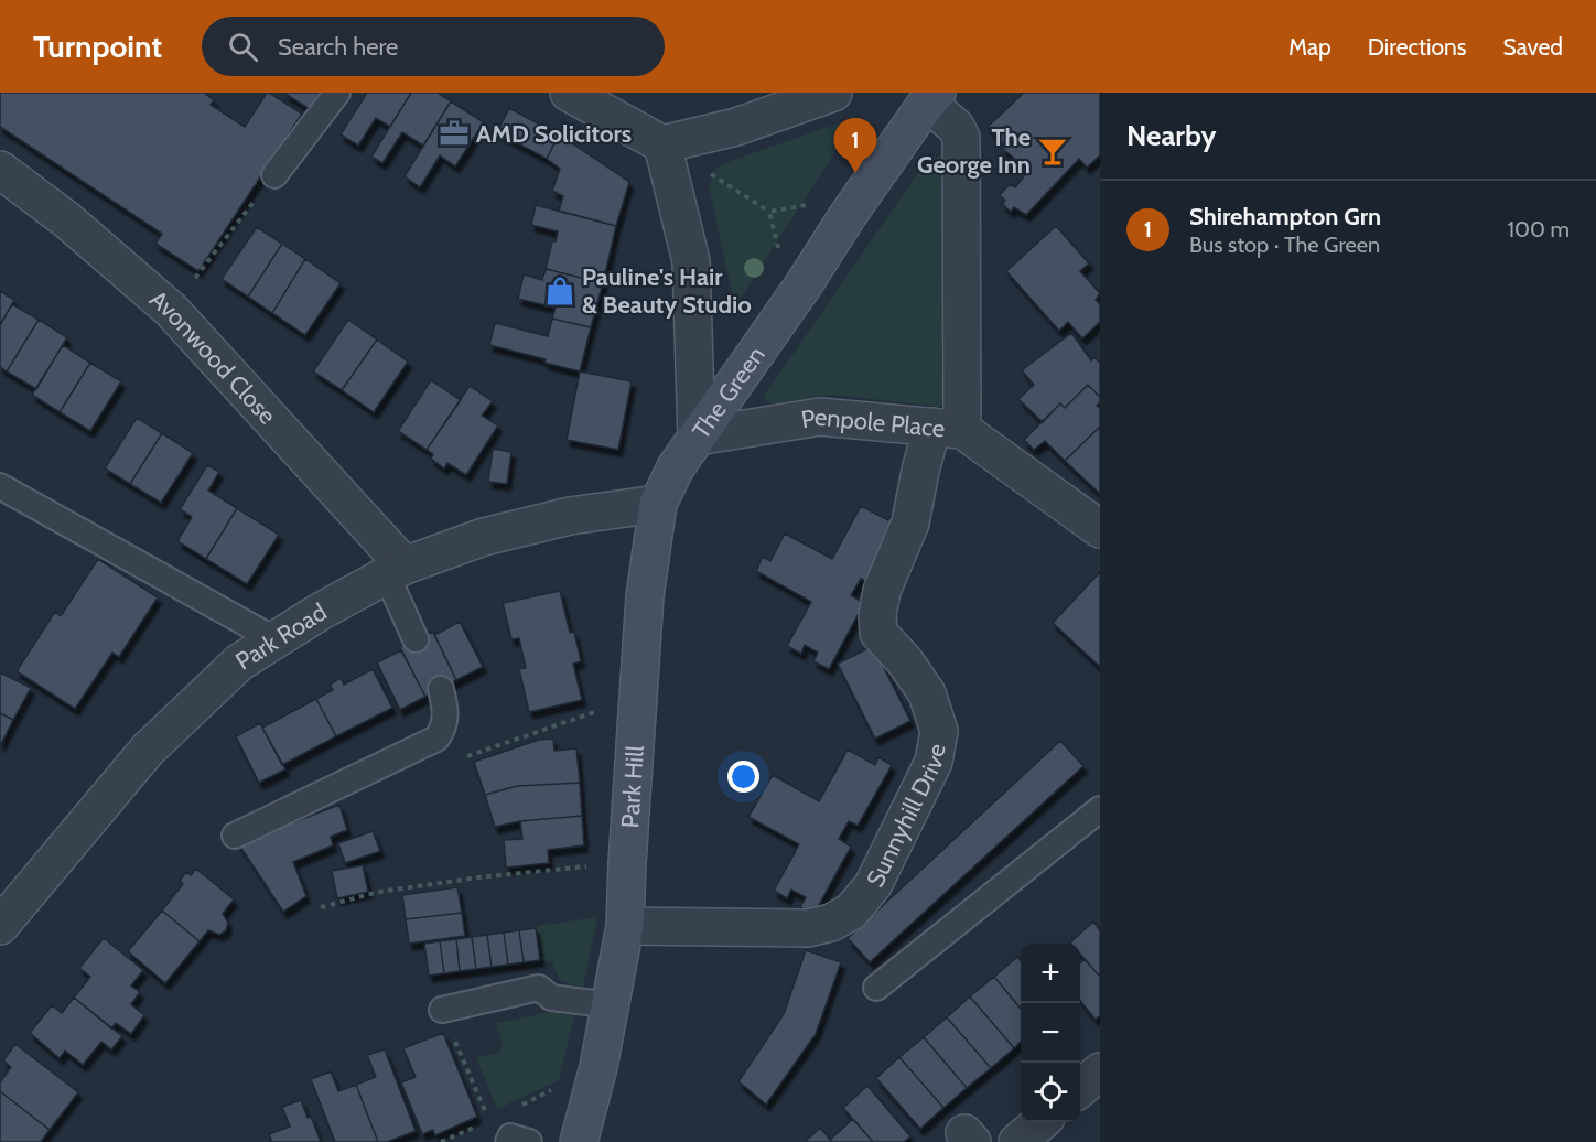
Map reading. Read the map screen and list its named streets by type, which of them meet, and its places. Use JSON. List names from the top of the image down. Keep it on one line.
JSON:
{"streets":{"main road":["The Green","Park Hill"],"street":["Avonwood Close","Penpole Place","Park Road","Sunnyhill Drive"]},"crossings":[["Avonwood Close","Park Road"],["The Green","Penpole Place"],["The Green","Park Hill"],["The Green","Sunnyhill Drive"],["Penpole Place","Park Hill"],["Penpole Place","Sunnyhill Drive"],["Park Road","Park Hill"],["Park Hill","Sunnyhill Drive"]],"places":{"office":["AMD Solicitors"],"bar":["The George Inn"],"shop":["Pauline's Hair & Beauty Studio"]},"page":{"header":"Turnpoint","search":"Search here","nav":["Map","Directions","Saved"],"heading":"Nearby","pins":"1","list":[{"mark":"1","name":"Shirehampton Grn","note":"Bus stop · The Green","value":"100 m"}],"map_buttons":["+","−"]}}
